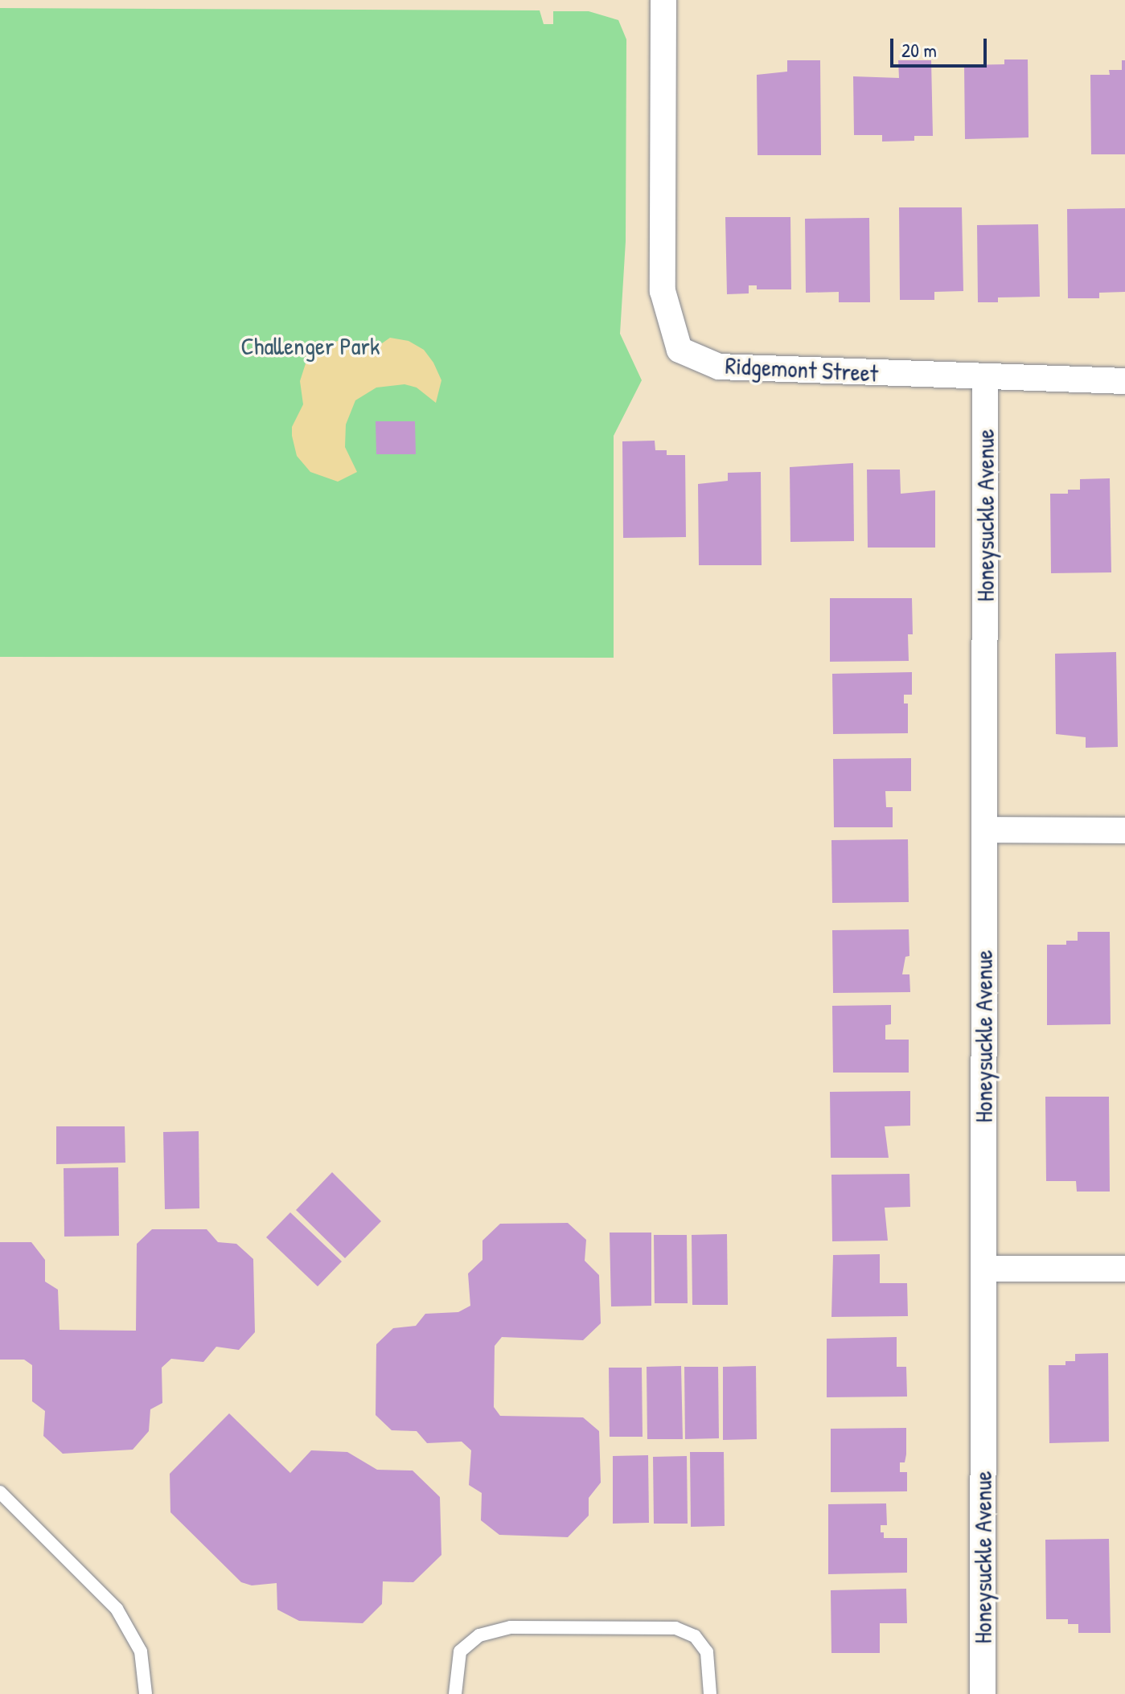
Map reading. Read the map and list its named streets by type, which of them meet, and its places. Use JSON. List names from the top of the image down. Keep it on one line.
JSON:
{"streets":{"street":["Ridgemont Street","Honeysuckle Avenue"]},"crossings":[["Ridgemont Street","Honeysuckle Avenue"]],"parks":["Challenger Park"],"scale_bar":"20 m"}
